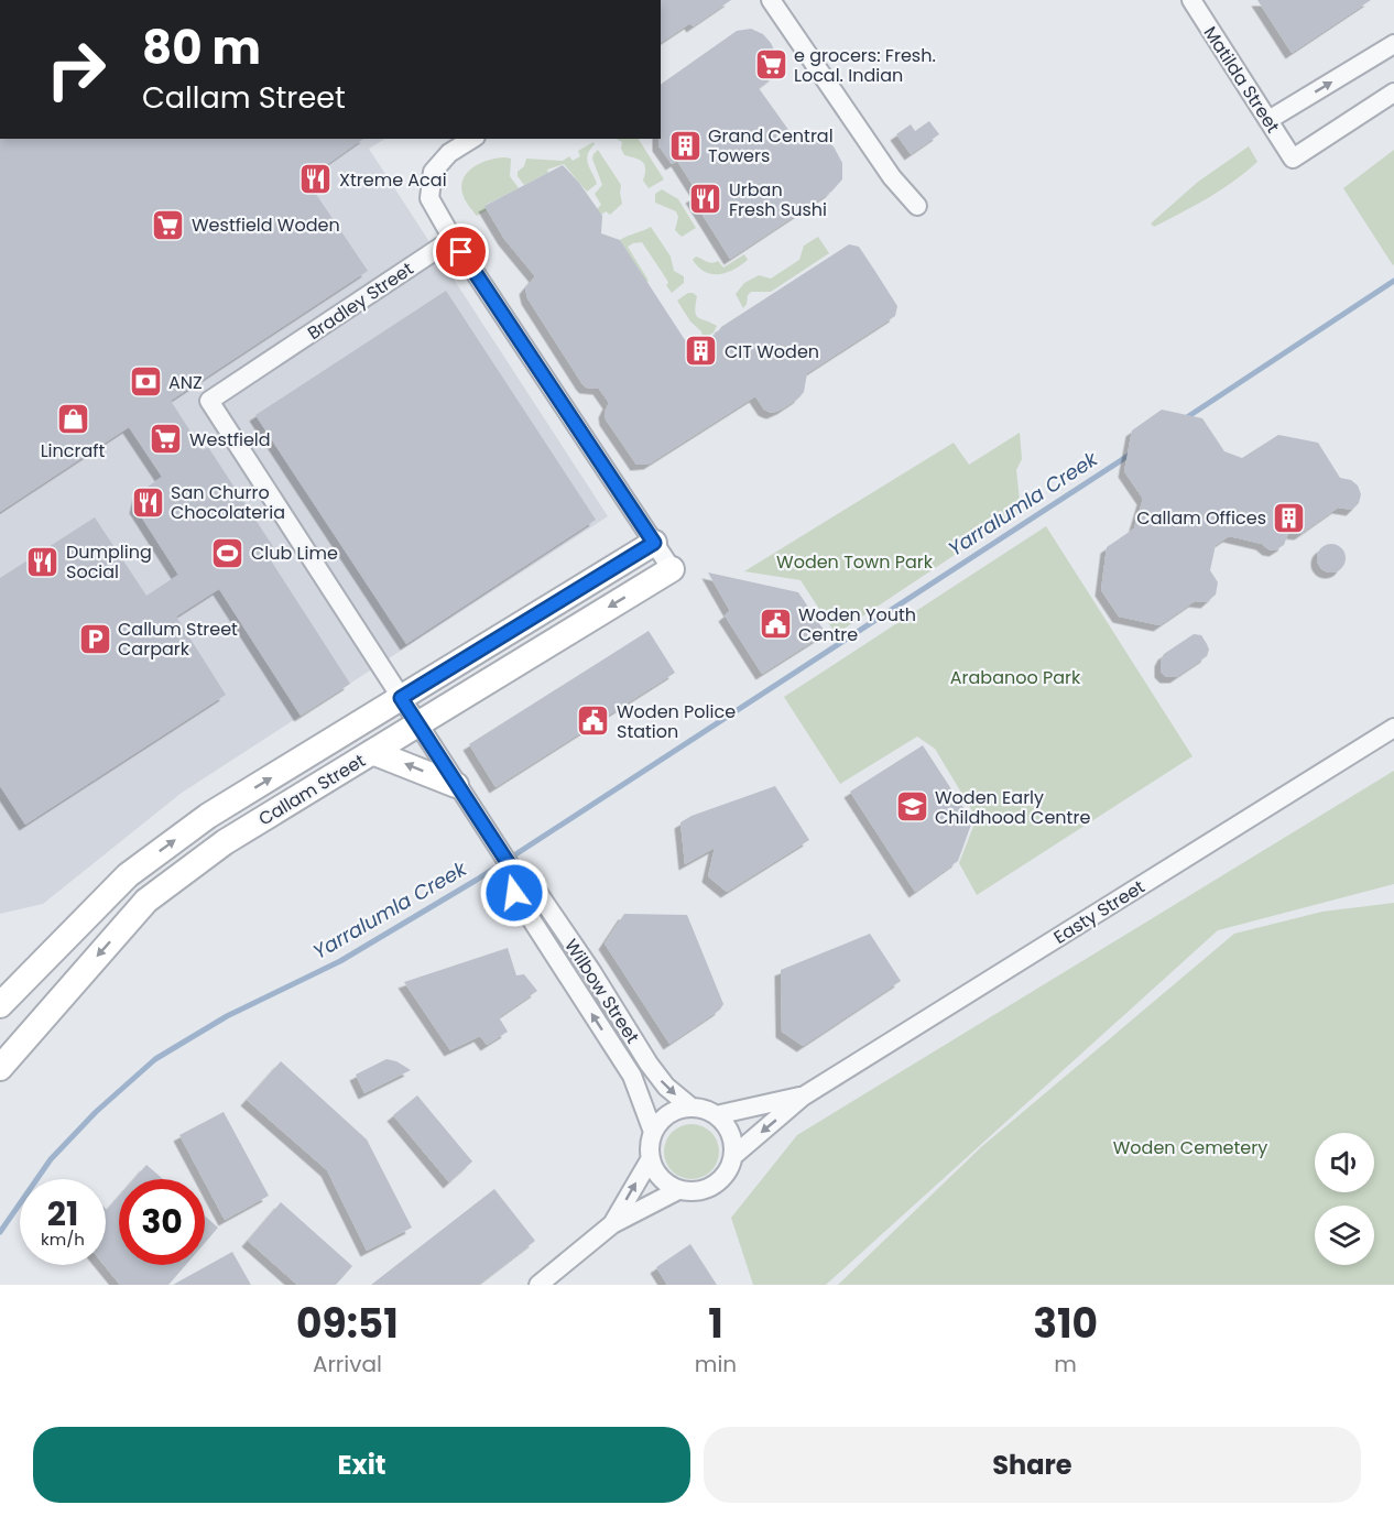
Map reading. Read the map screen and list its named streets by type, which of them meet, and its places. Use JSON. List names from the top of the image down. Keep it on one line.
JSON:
{"streets":{"street":["Matilda Street","Bradley Street","Callam Street","Easty Street","Wilbow Street"]},"crossings":[["Bradley Street","Wilbow Street"],["Callam Street","Wilbow Street"],["Easty Street","Wilbow Street"]],"water":["Yarralumla Creek"],"parks":["Woden Town Park","Arabanoo Park","Woden Cemetery"],"places":{"supermarket":["e grocers: Fresh. Local. Indian","Westfield Woden","Westfield"],"building":["Grand Central Towers","CIT Woden","Callam Offices"],"restaurant":["Xtreme Acai","Urban Fresh Sushi","San Churro Chocolateria","Dumpling Social"],"bank":["ANZ"],"shop":["Lincraft"],"sports":["Club Lime"],"public building":["Woden Youth Centre","Woden Police Station"],"parking":["Callum Street Carpark"],"school or university":["Woden Early Childhood Centre"]},"page":{"turn":["80 m","Callam Street"],"speed":"21 km/h","limit":"30","eta":["09:51","Arrival","1","min","310","m"],"buttons":["Exit","Share"]}}
